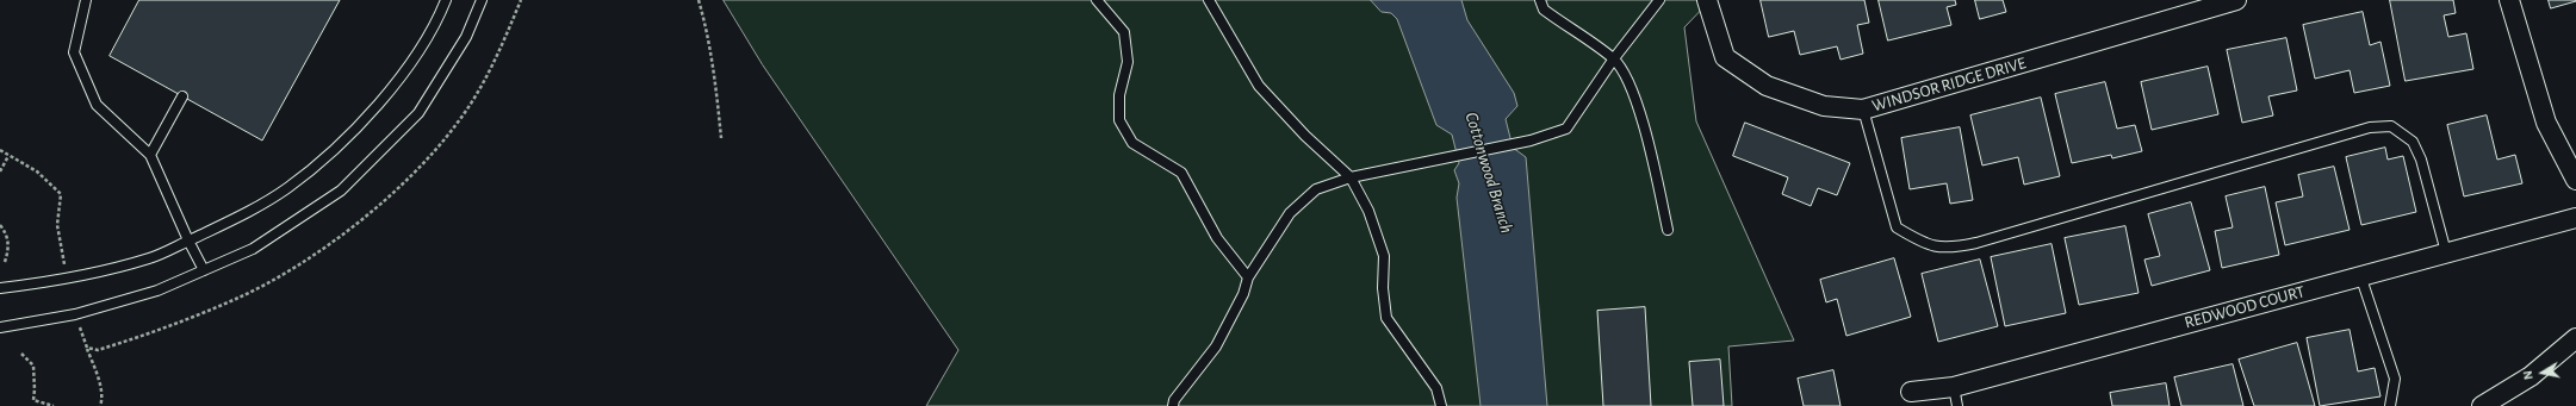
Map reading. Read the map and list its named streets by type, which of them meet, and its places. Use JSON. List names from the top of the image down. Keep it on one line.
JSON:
{"streets":{"street":["WINDSOR RIDGE DRIVE","REDWOOD COURT"]},"water":["Cottonwood Branch"],"north":"left"}
